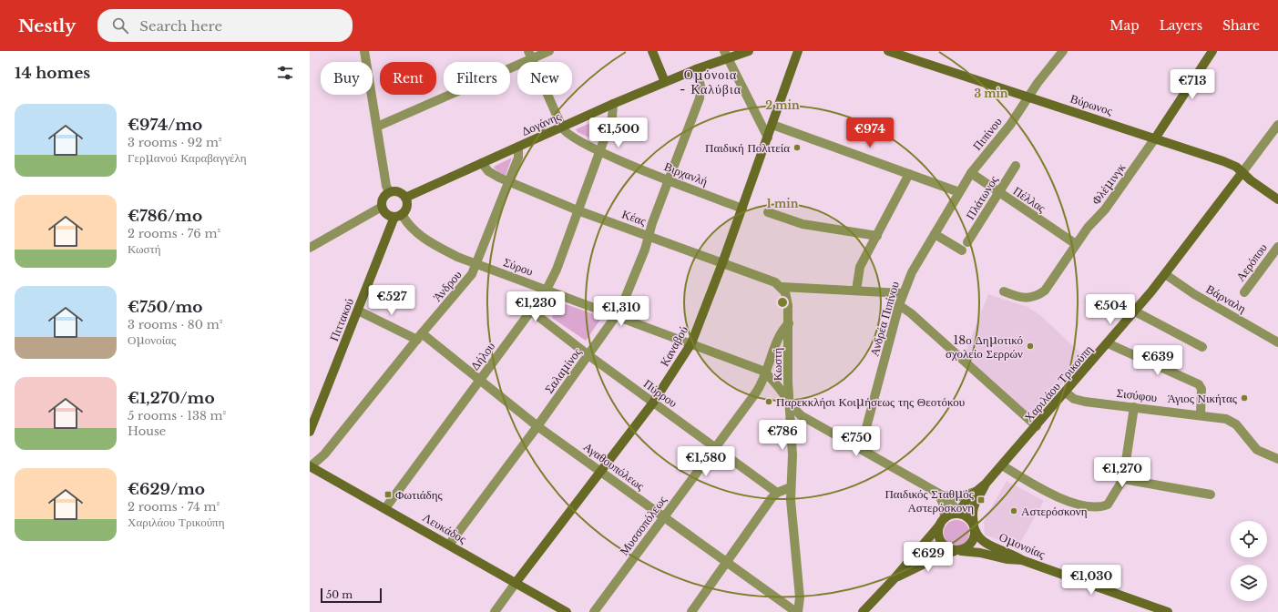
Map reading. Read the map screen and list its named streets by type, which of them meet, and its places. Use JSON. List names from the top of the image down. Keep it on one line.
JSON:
{"streets":{"street":["Βύρωνος","Δογάνης","Πιπίνου","Βιρχανλή","Φλέμινγκ","Πλάτωνος","Πέλλας","Κέας","Αερόπου","Σύρου","Άνδρου","Βάρναλη","Ανδρέα Πιπίνου","Πιττακού","Καναβού","Δήλου","Κωστή","Σαλαμίνος","Χαριλάου Τρικούπη","Πύρρου","Σισύφου","Αγαθουπόλεως","Μυσσοπόλεως","Λευκάδος","Ομονοίας"]},"crossings":[["Βύρωνος","Πιπίνου"],["Βύρωνος","Φλέμινγκ"],["Βύρωνος","Χαριλάου Τρικούπη"],["Δογάνης","Βιρχανλή"],["Δογάνης","Κέας"],["Δογάνης","Σύρου"],["Δογάνης","Άνδρου"],["Δογάνης","Πιττακού"],["Δογάνης","Δήλου"],["Δογάνης","Σαλαμίνος"],["Πιπίνου","Πέλλας"],["Πιπίνου","Ανδρέα Πιπίνου"],["Βιρχανλή","Καναβού"],["Βιρχανλή","Δήλου"],["Βιρχανλή","Σαλαμίνος"],["Φλέμινγκ","Πέλλας"],["Πλάτωνος","Πέλλας"],["Πέλλας","Ανδρέα Πιπίνου"],["Κέας","Άνδρου"],["Κέας","Καναβού"],["Κέας","Δήλου"],["Κέας","Κωστή"],["Κέας","Σαλαμίνος"],["Σύρου","Άνδρου"],["Σύρου","Πιττακού"],["Σύρου","Καναβού"],["Σύρου","Δήλου"],["Σύρου","Κωστή"],["Σύρου","Σαλαμίνος"],["Σύρου","Μυσσοπόλεως"],["Άνδρου","Αγαθουπόλεως"],["Άνδρου","Λευκάδος"],["Βάρναλη","Χαριλάου Τρικούπη"],["Πιττακού","Αγαθουπόλεως"],["Καναβού","Πύρρου"],["Καναβού","Αγαθουπόλεως"],["Καναβού","Λευκάδος"],["Δήλου","Πύρρου"],["Δήλου","Αγαθουπόλεως"],["Δήλου","Λευκάδος"],["Κωστή","Αγαθουπόλεως"],["Κωστή","Μυσσοπόλεως"],["Σαλαμίνος","Πύρρου"],["Σαλαμίνος","Αγαθουπόλεως"],["Σαλαμίνος","Λευκάδος"],["Χαριλάου Τρικούπη","Σισύφου"],["Χαριλάου Τρικούπη","Ομονοίας"],["Πύρρου","Μυσσοπόλεως"],["Αγαθουπόλεως","Μυσσοπόλεως"]],"districts":["Ομόνοια - Καλύβια"],"places":{"other":["Παιδική Πολιτεία","18ο Δημοτικό σχολείο Σερρών","Άγιος Νικήτας","Παρεκκλήσι Κοιμήσεως της Θεοτόκου","Αστερόσκονη"],"transit":["Φωτιάδης","Παιδικός Σταθμός Αστερόσκονη"]},"scale_bar":"50 m","page":{"header":"Nestly","search":"Search here","nav":["Map","Layers","Share"],"heading":"14 homes","chip":["Buy","Rent","Filters","New"],"price":["€713","€1,500","€974","€527","€1,230","€504","€1,310","€639","€786","€750","€1,580","€1,270","€629","€1,030"],"list":[{"name":"€974/mo","note":"3 rooms · 92 m² · Γερμανού Καραβαγγέλη"},{"name":"€786/mo","note":"2 rooms · 76 m² · Κωστή"},{"name":"€750/mo","note":"3 rooms · 80 m² · Ομονοίας"},{"name":"€1,270/mo","note":"5 rooms · 138 m² · House"},{"name":"€629/mo","note":"2 rooms · 74 m² · Χαριλάου Τρικούπη"}],"scale":"50 m"},"rings":["3 min","2 min","1 min"]}
